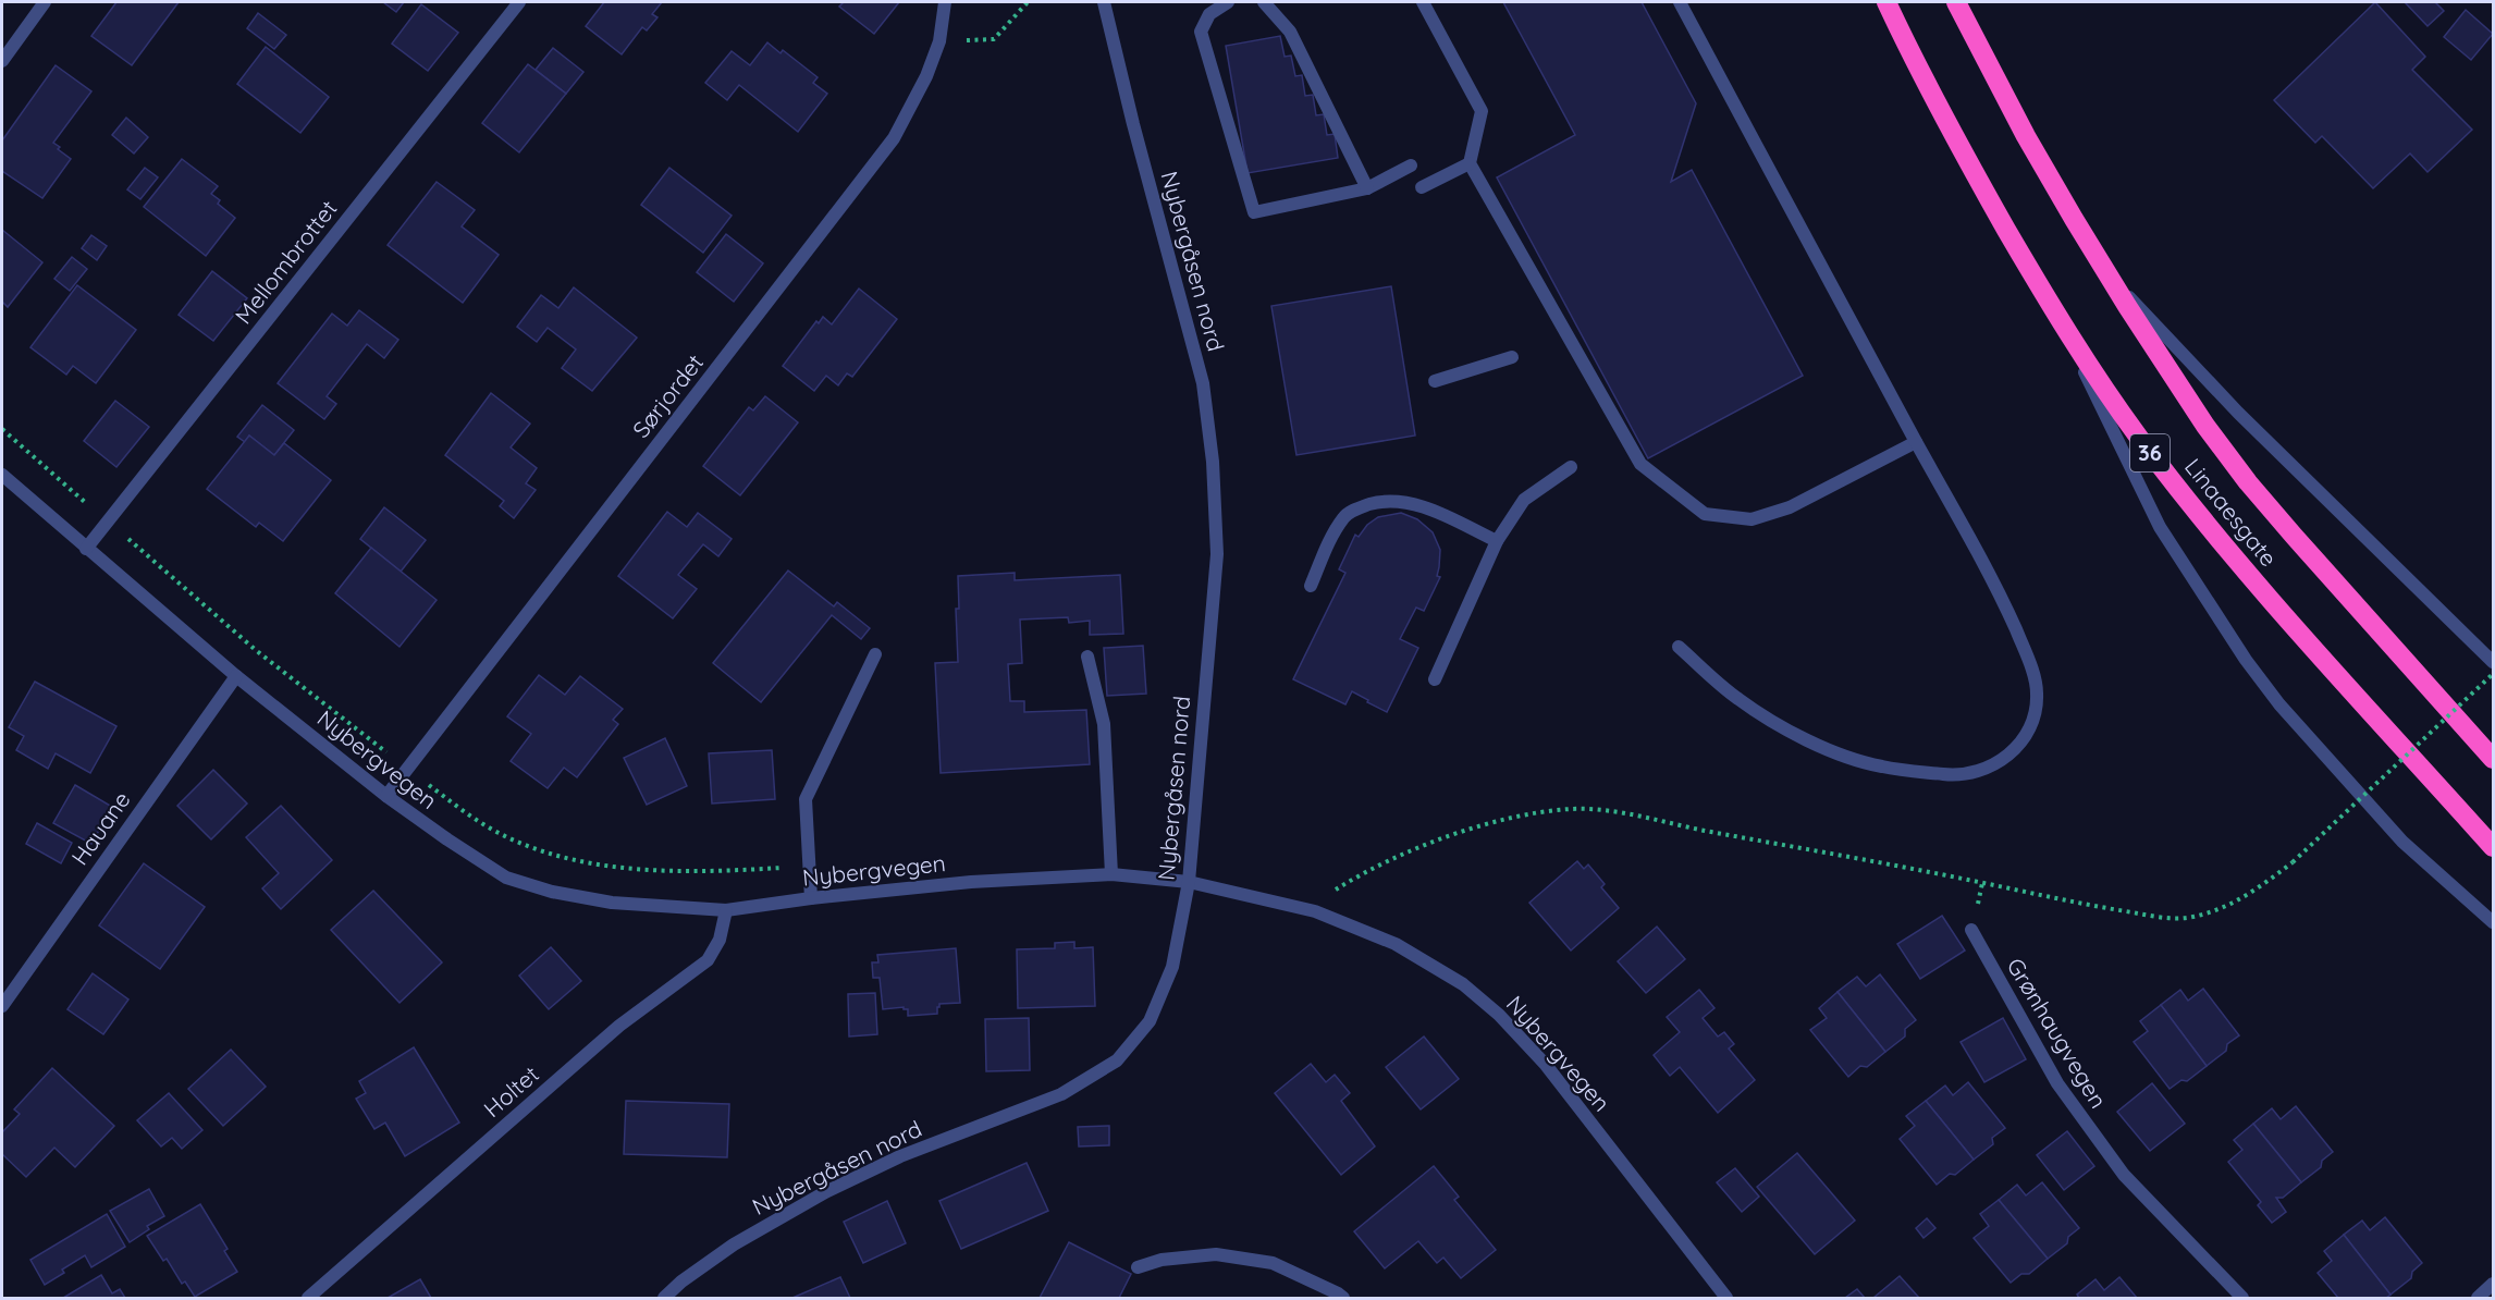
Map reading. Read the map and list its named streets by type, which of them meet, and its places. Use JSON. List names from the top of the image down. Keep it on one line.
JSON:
{"streets":{"highway":["36","Linaaesgate"],"street":["Nybergåsen nord","Mellombrottet","Sørjordet","Nybergvegen","Hauane","Grønhaugvegen","Holtet"]},"crossings":[["Nybergåsen nord","Nybergvegen"],["Mellombrottet","Nybergvegen"],["Sørjordet","Nybergvegen"],["Nybergvegen","Hauane"],["Nybergvegen","Holtet"]]}
